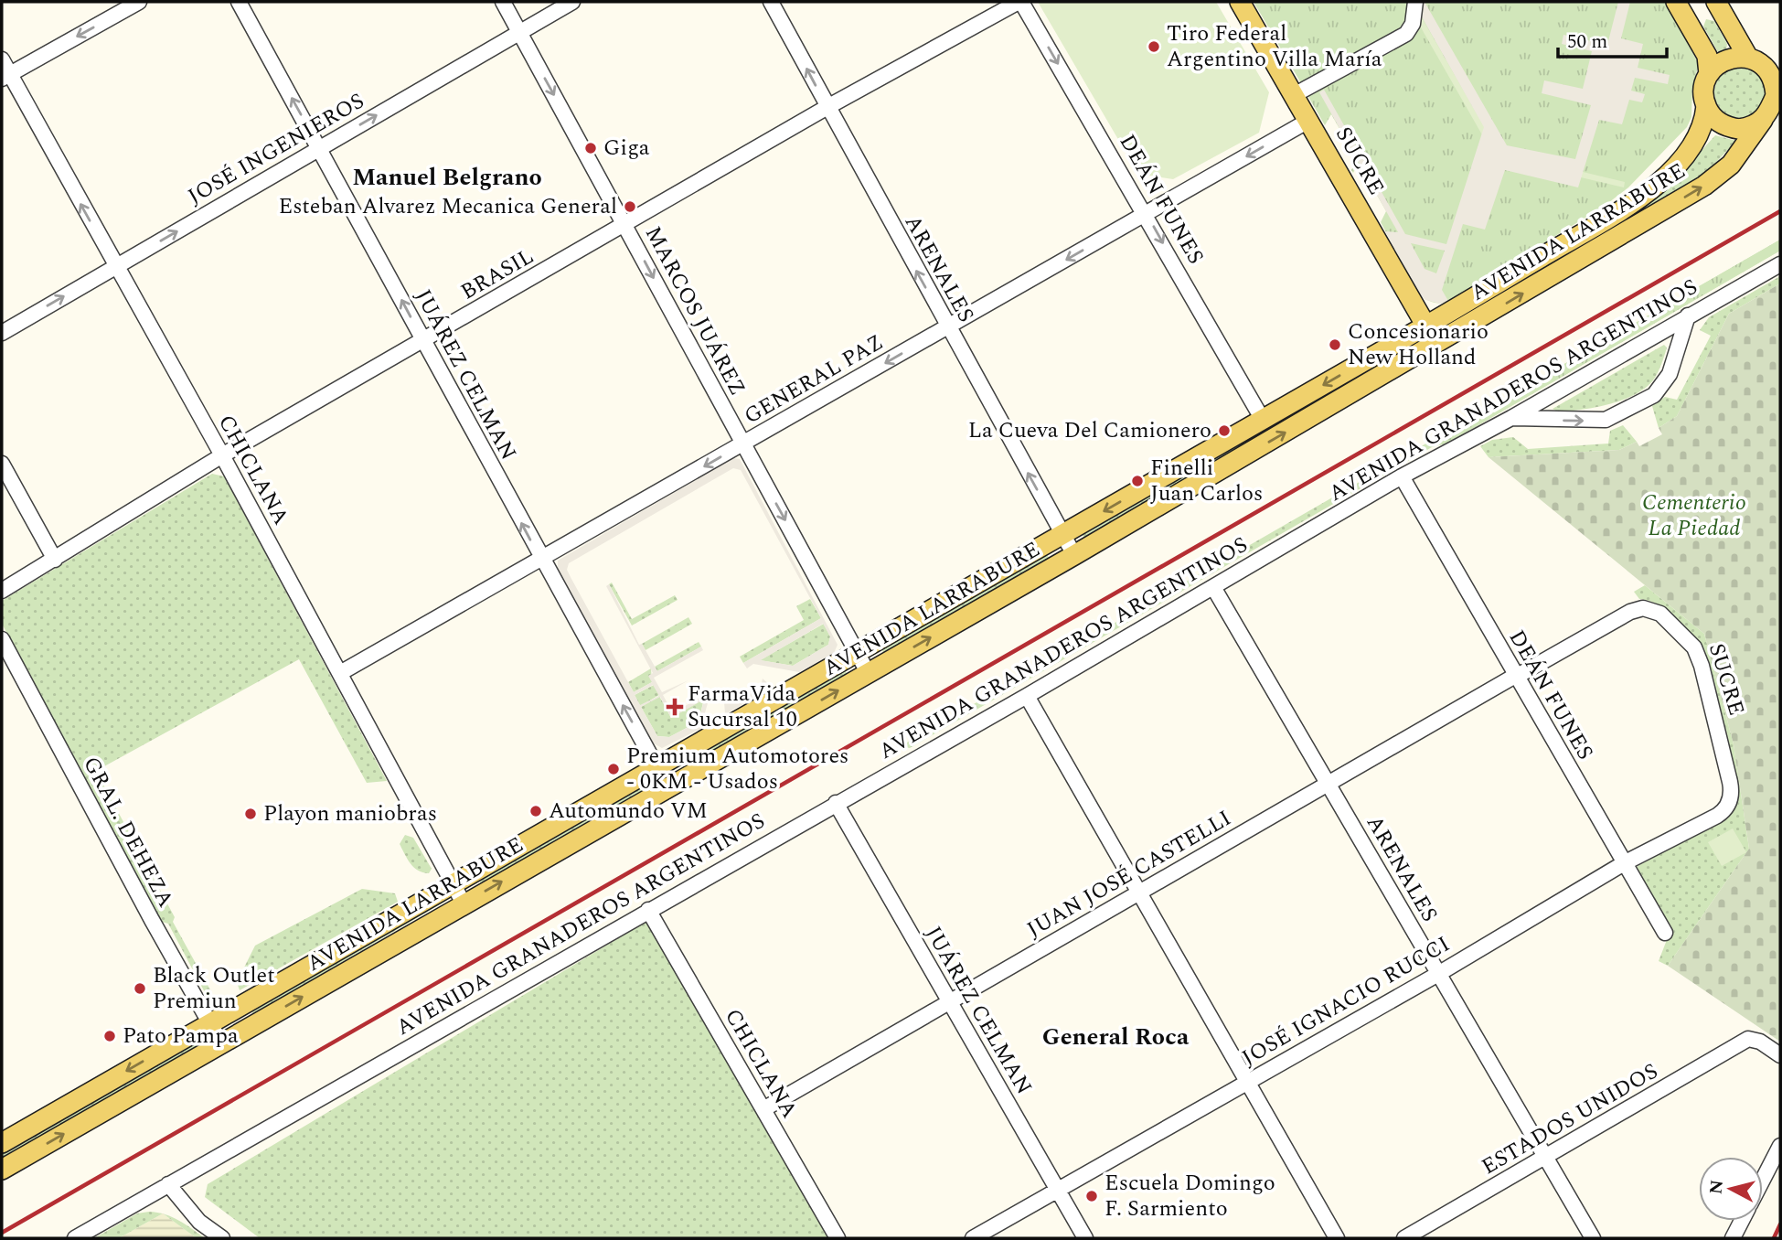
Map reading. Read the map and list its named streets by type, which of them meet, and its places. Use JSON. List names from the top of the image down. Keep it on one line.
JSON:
{"streets":{"main road":["SUCRE","AVENIDA LARRABURE"],"street":["JOSÉ INGENIEROS","DEÁN FUNES","ARENALES","BRASIL","MARCOS JUÁREZ","JUÁREZ CELMAN","GENERAL PAZ","AVENIDA GRANADEROS ARGENTINOS","CHICLANA","GRAL. DEHEZA","JUAN JOSÉ CASTELLI","JOSÉ IGNACIO RUCCI","ESTADOS UNIDOS"]},"crossings":[["JOSÉ INGENIEROS","MARCOS JUÁREZ"],["JOSÉ INGENIEROS","JUÁREZ CELMAN"],["JOSÉ INGENIEROS","CHICLANA"],["SUCRE","AVENIDA LARRABURE"],["SUCRE","GENERAL PAZ"],["SUCRE","JUAN JOSÉ CASTELLI"],["SUCRE","JOSÉ IGNACIO RUCCI"],["DEÁN FUNES","AVENIDA LARRABURE"],["DEÁN FUNES","BRASIL"],["DEÁN FUNES","GENERAL PAZ"],["DEÁN FUNES","AVENIDA GRANADEROS ARGENTINOS"],["DEÁN FUNES","JUAN JOSÉ CASTELLI"],["DEÁN FUNES","JOSÉ IGNACIO RUCCI"],["AVENIDA LARRABURE","ARENALES"],["AVENIDA LARRABURE","MARCOS JUÁREZ"],["AVENIDA LARRABURE","JUÁREZ CELMAN"],["AVENIDA LARRABURE","CHICLANA"],["AVENIDA LARRABURE","GRAL. DEHEZA"],["ARENALES","BRASIL"],["ARENALES","GENERAL PAZ"],["ARENALES","AVENIDA GRANADEROS ARGENTINOS"],["ARENALES","JUAN JOSÉ CASTELLI"],["ARENALES","JOSÉ IGNACIO RUCCI"],["ARENALES","ESTADOS UNIDOS"],["BRASIL","MARCOS JUÁREZ"],["BRASIL","JUÁREZ CELMAN"],["BRASIL","CHICLANA"],["MARCOS JUÁREZ","GENERAL PAZ"],["JUÁREZ CELMAN","GENERAL PAZ"],["JUÁREZ CELMAN","AVENIDA GRANADEROS ARGENTINOS"],["JUÁREZ CELMAN","JUAN JOSÉ CASTELLI"],["JUÁREZ CELMAN","JOSÉ IGNACIO RUCCI"],["GENERAL PAZ","CHICLANA"],["AVENIDA GRANADEROS ARGENTINOS","CHICLANA"],["CHICLANA","JUAN JOSÉ CASTELLI"]],"one_way":["JOSÉ INGENIEROS","DEÁN FUNES","ARENALES","MARCOS JUÁREZ","JUÁREZ CELMAN","GENERAL PAZ"],"districts":["Manuel Belgrano","General Roca"],"parks":["Cementerio La Piedad"],"places":{"other":["Tiro Federal Argentino Villa María","Giga","Esteban Alvarez Mecanica General","Concesionario New Holland","La Cueva Del Camionero","Finelli Juan Carlos","Premium Automotores - 0KM - Usados","Automundo VM","Playon maniobras","Black Outlet Premiun","Pato Pampa","Escuela Domingo F. Sarmiento"],"health":["FarmaVida Sucursal 10"]},"scale_bar":"50 m","north":"left"}
